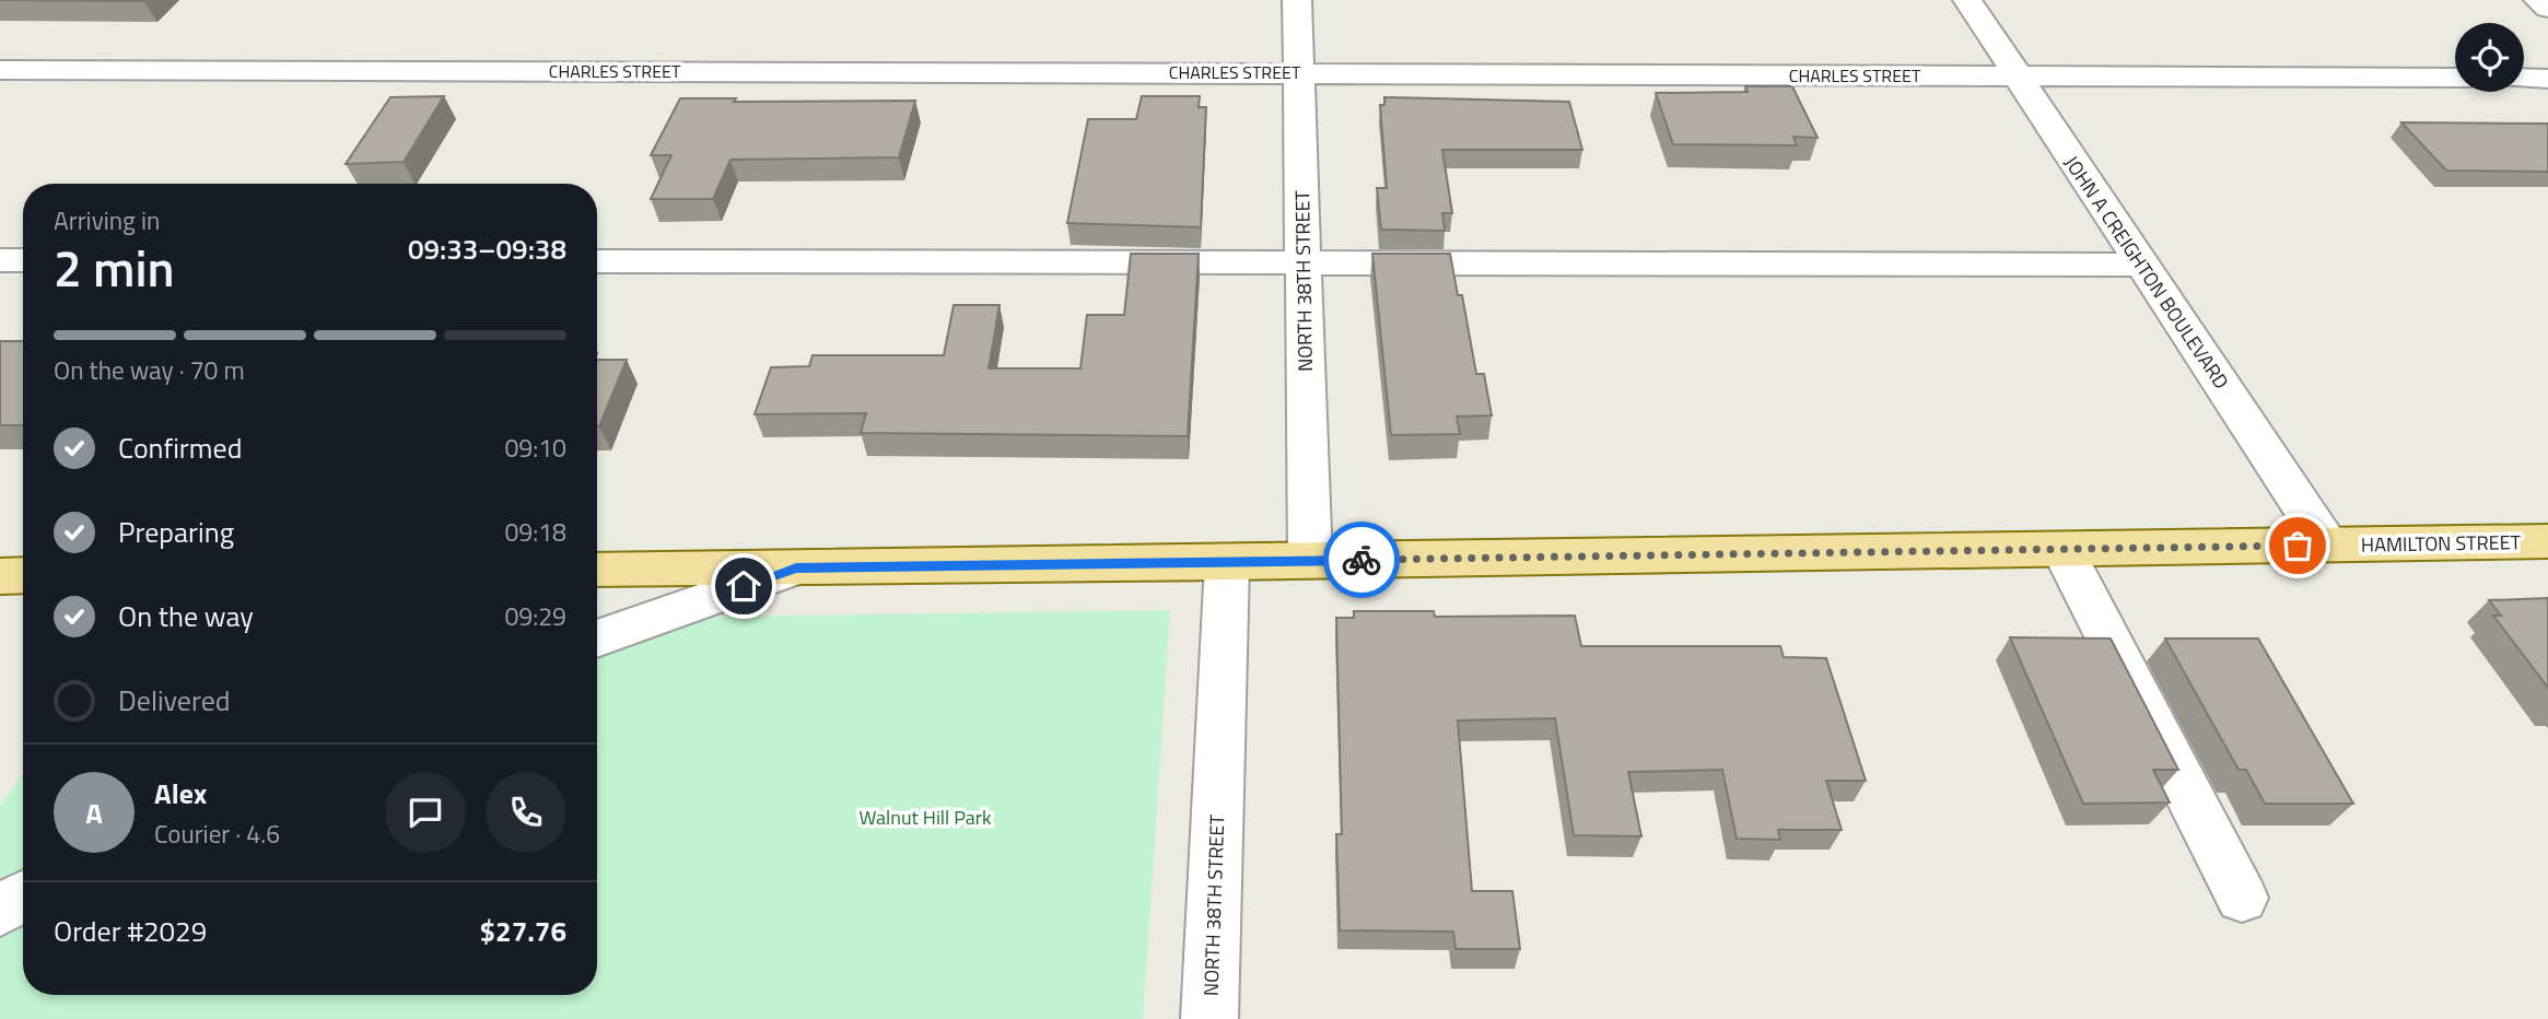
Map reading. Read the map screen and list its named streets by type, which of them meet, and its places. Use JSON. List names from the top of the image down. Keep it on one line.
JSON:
{"streets":{"main road":["HAMILTON STREET"],"street":["CHARLES STREET","JOHN A CREIGHTON BOULEVARD","NORTH 38TH STREET"]},"crossings":[["CHARLES STREET","JOHN A CREIGHTON BOULEVARD"],["CHARLES STREET","NORTH 38TH STREET"],["JOHN A CREIGHTON BOULEVARD","HAMILTON STREET"],["NORTH 38TH STREET","HAMILTON STREET"]],"parks":["Walnut Hill Park"],"page":{"heading":["2 min","Arriving in","09:33–09:38"],"panel":["Alex","Courier · 4.6","Order #2029","$27.76"],"bar":"On the way · 70 m","list":[["Confirmed","09:10"],["Preparing","09:18"],["On the way","09:29"],"Delivered"],"round":"A"}}
